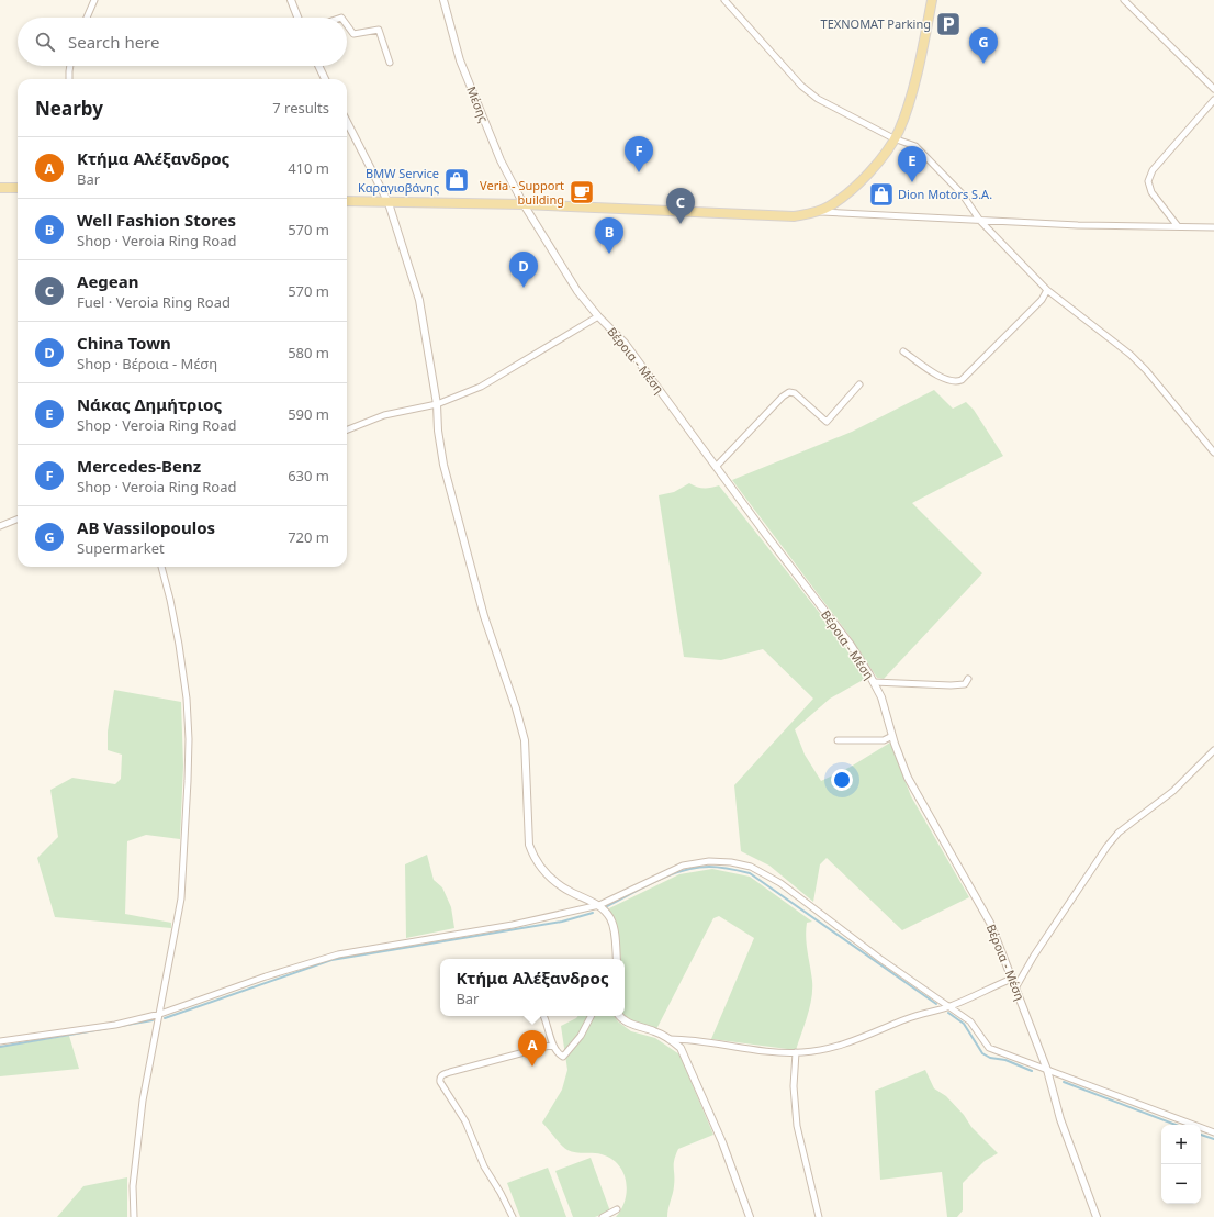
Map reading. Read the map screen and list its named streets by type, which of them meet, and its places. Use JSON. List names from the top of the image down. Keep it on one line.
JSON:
{"streets":{"street":["Μέσης","Βέροια - Μέση"]},"crossings":[["Μέσης","Βέροια - Μέση"]],"places":{"parking":["ΤΕΧΝΟΜΑΤ Parking"],"shop":["BMW Service Καραγιοβάνης","Dion Motors S.A."],"cafe":["Veria - Support building"]},"page":{"search":"Search here","pins":["G","F","E","C","B","D","A"],"heading":["Nearby","7 results"],"list":[{"mark":"A","name":"Κτήμα Αλέξανδρος","note":"Bar","value":"410 m"},{"mark":"B","name":"Well Fashion Stores","note":"Shop · Verοia Ring Road","value":"570 m"},{"mark":"C","name":"Aegean","note":"Fuel · Verοia Ring Road","value":"570 m"},{"mark":"D","name":"China Town","note":"Shop · Βέροια - Μέση","value":"580 m"},{"mark":"E","name":"Νάκας Δημήτριος","note":"Shop · Verοia Ring Road","value":"590 m"},{"mark":"F","name":"Mercedes-Benz","note":"Shop · Verοia Ring Road","value":"630 m"},{"mark":"G","name":"AB Vassilopoulos","note":"Supermarket","value":"720 m"}],"popup":["Κτήμα Αλέξανδρος","Bar"],"map_buttons":["+","−"]}}
